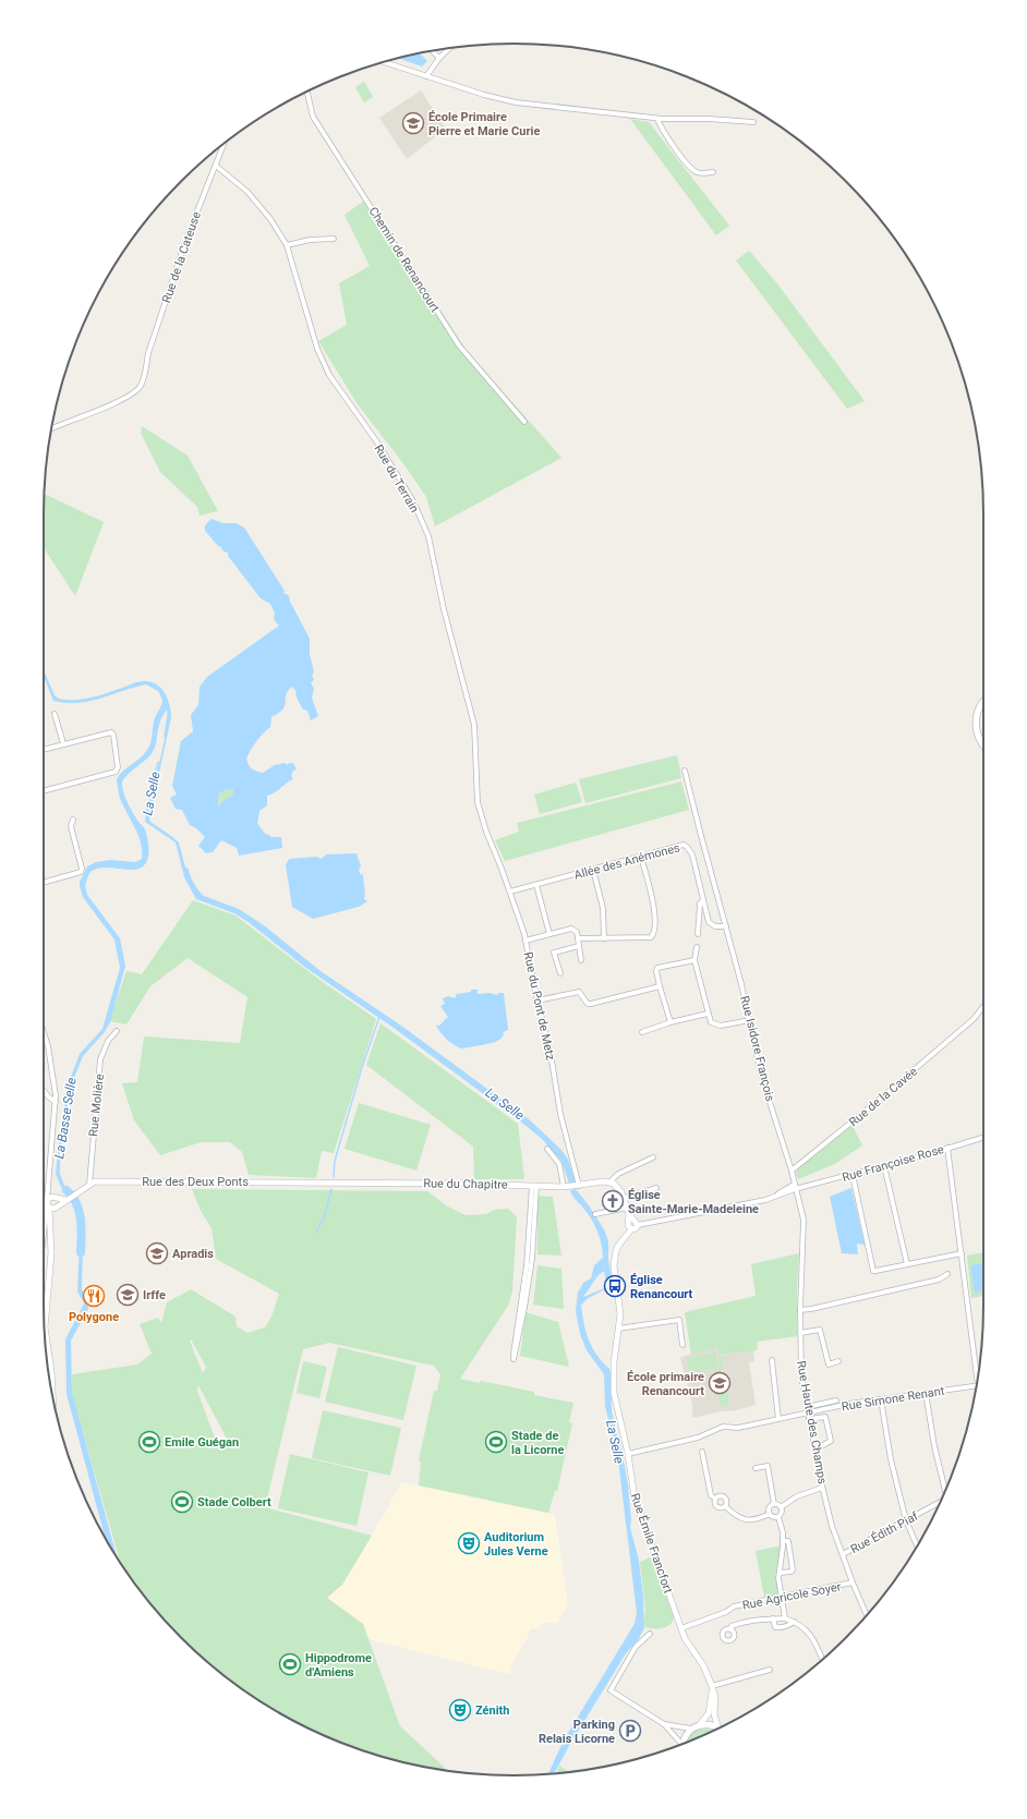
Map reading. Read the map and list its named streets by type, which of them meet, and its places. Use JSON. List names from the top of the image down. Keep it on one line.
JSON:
{"streets":{"street":["Rue de la Cateuse","Chemin de Renancourt","Rue du Terrain","Allée des Anémones","Rue du Pont de Metz","Rue Isidore François","Rue de la Cavée","Rue Molière","Rue Françoise Rose","Rue des Deux Ponts","Rue du Chapitre","Rue Simone Renant","Rue Haute des Champs","Rue Édith Piaf","Rue Émile Francfort","Rue Agricole Soyer"]},"crossings":[["Rue de la Cateuse","Rue du Terrain"],["Rue du Terrain","Rue du Pont de Metz"],["Allée des Anémones","Rue du Pont de Metz"],["Allée des Anémones","Rue Isidore François"],["Rue du Pont de Metz","Rue du Chapitre"],["Rue Isidore François","Rue de la Cavée"],["Rue Isidore François","Rue Françoise Rose"],["Rue Isidore François","Rue Haute des Champs"],["Rue Molière","Rue des Deux Ponts"],["Rue Françoise Rose","Rue Haute des Champs"],["Rue Françoise Rose","Rue Émile Francfort"],["Rue des Deux Ponts","Rue du Chapitre"],["Rue Simone Renant","Rue Haute des Champs"],["Rue Simone Renant","Rue Émile Francfort"],["Rue Haute des Champs","Rue Édith Piaf"],["Rue Haute des Champs","Rue Agricole Soyer"],["Rue Émile Francfort","Rue Agricole Soyer"]],"water":["La Selle","La Basse Selle"],"places":{"school or university":["École Primaire Pierre et Marie Curie","Apradis","Irffe","École primaire Renancourt"],"church":["Église Sainte-Marie-Madeleine"],"bus stop":["Église Renancourt"],"restaurant":["Polygone"],"sports":["Emile Guégan","Stade de la Licorne","Stade Colbert","Hippodrome d'Amiens"],"theatre":["Auditorium Jules Verne","Zénith"],"parking":["Parking Relais Licorne"]}}
